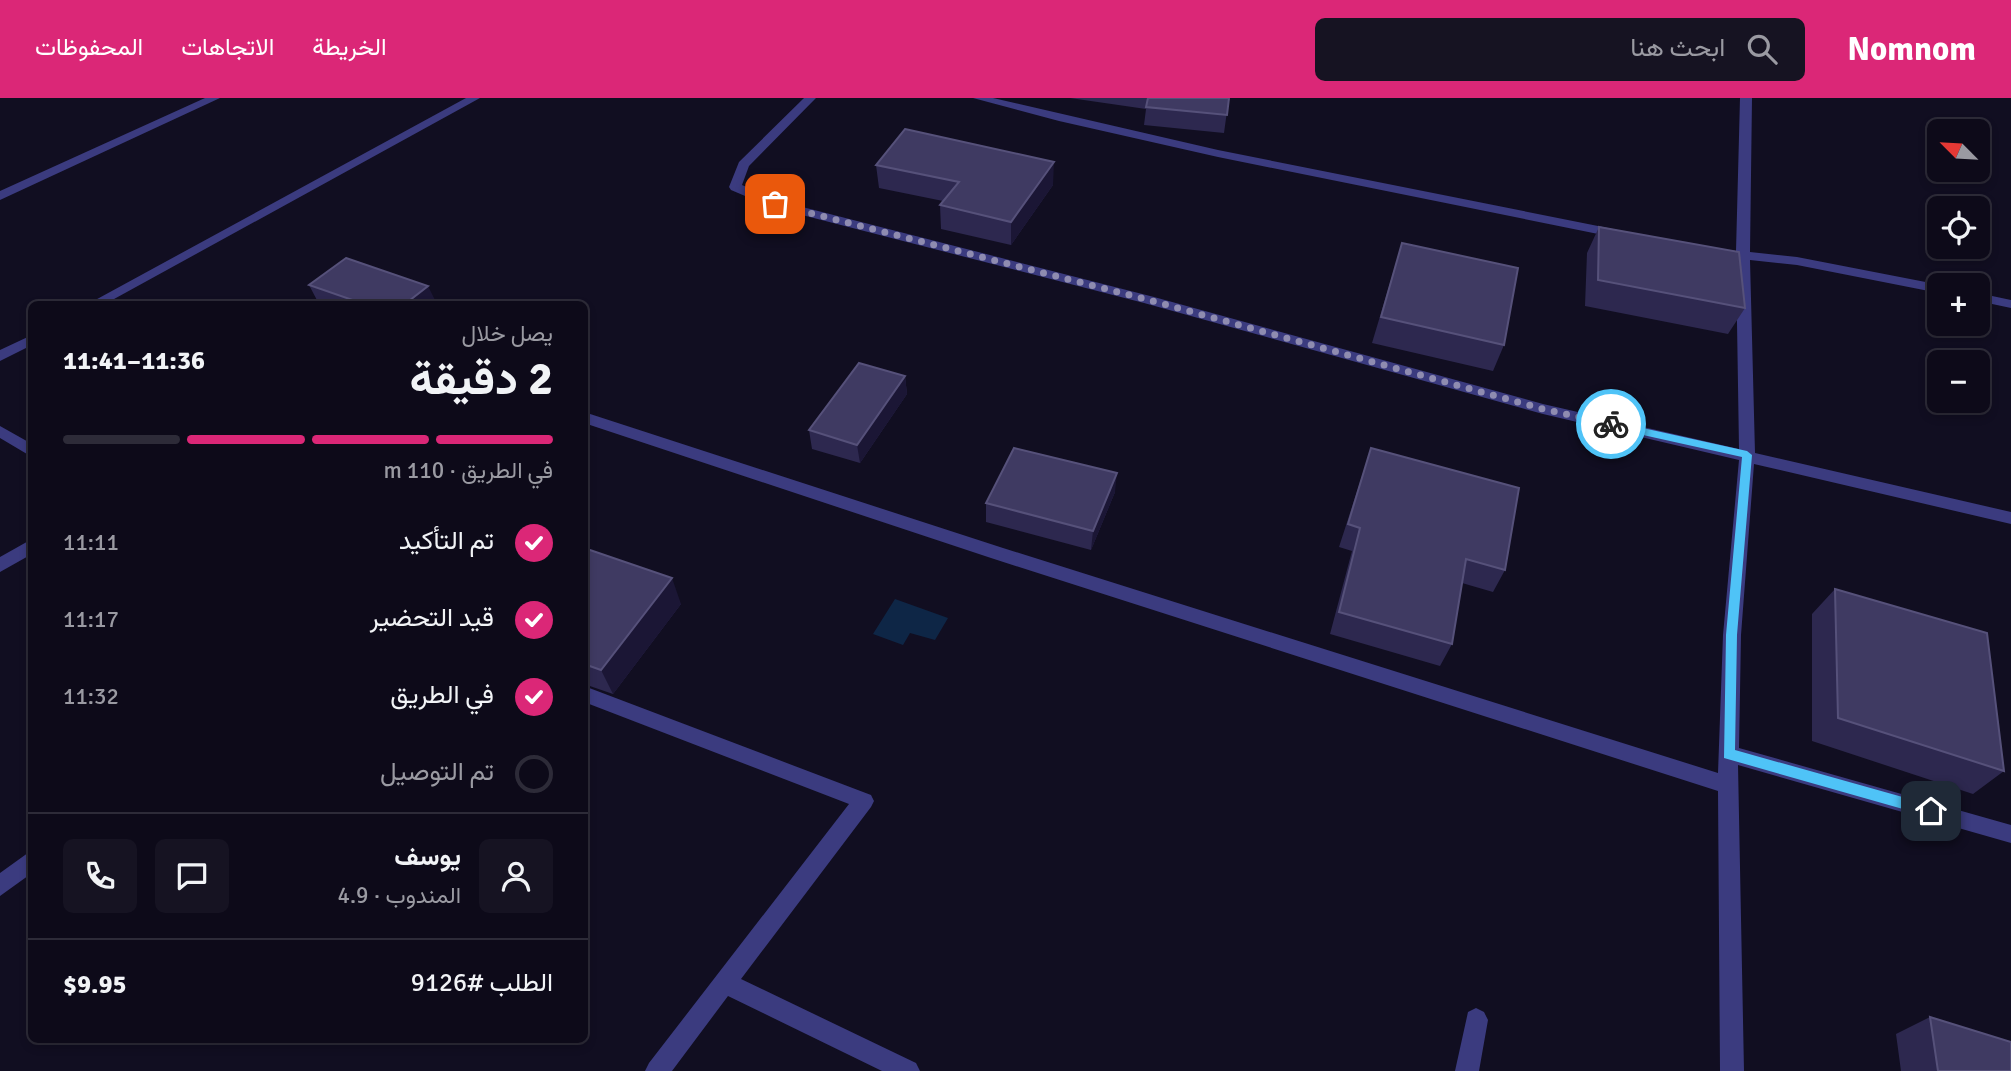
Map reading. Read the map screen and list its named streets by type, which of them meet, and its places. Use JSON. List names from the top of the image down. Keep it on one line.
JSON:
{"north":"top left","page":{"header":"Nomnom","search":"ابحث هنا","nav":["الخريطة","الاتجاهات","المحفوظات"],"map_buttons":["+","−"],"heading":["2 دقيقة","يصل خلال","11:36–11:41"],"panel":["يوسف","المندوب · 4.9","الطلب #9126","$9.95"],"bar":"في الطريق · 110 m","list":[["تم التأكيد","11:11"],["قيد التحضير","11:17"],["في الطريق","11:32"],"تم التوصيل"]}}
